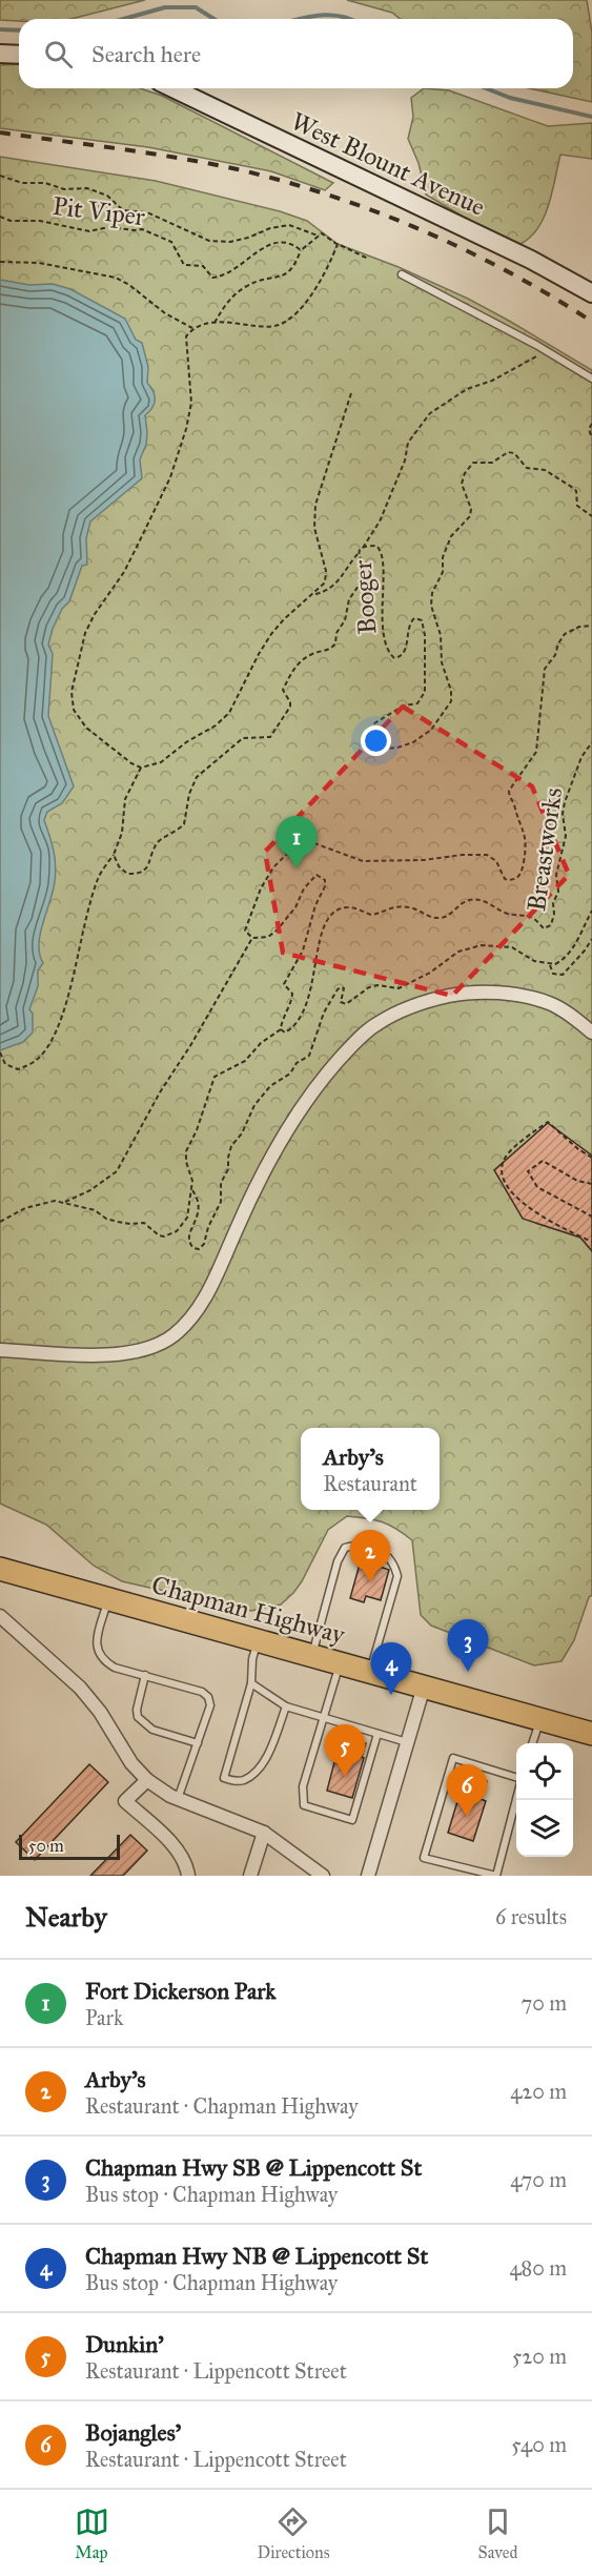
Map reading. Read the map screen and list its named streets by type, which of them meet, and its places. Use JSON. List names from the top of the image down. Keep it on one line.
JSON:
{"streets":{"highway":["Chapman Highway"],"street":["West Blount Avenue"],"path":["Pit Viper","Booger","Breastworks"]},"scale_bar":"50 m","page":{"search":"Search here","pins":["1","2","3","4","5","6"],"popup":["Arby's","Restaurant"],"scale":"50 m","heading":["Nearby","6 results"],"list":[{"mark":"1","name":"Fort Dickerson Park","note":"Park","value":"70 m"},{"mark":"2","name":"Arby's","note":"Restaurant · Chapman Highway","value":"420 m"},{"mark":"3","name":"Chapman Hwy SB @ Lippencott St","note":"Bus stop · Chapman Highway","value":"470 m"},{"mark":"4","name":"Chapman Hwy NB @ Lippencott St","note":"Bus stop · Chapman Highway","value":"480 m"},{"mark":"5","name":"Dunkin'","note":"Restaurant · Lippencott Street","value":"520 m"},{"mark":"6","name":"Bojangles'","note":"Restaurant · Lippencott Street","value":"540 m"}],"nav":["Map","Directions","Saved"]}}
